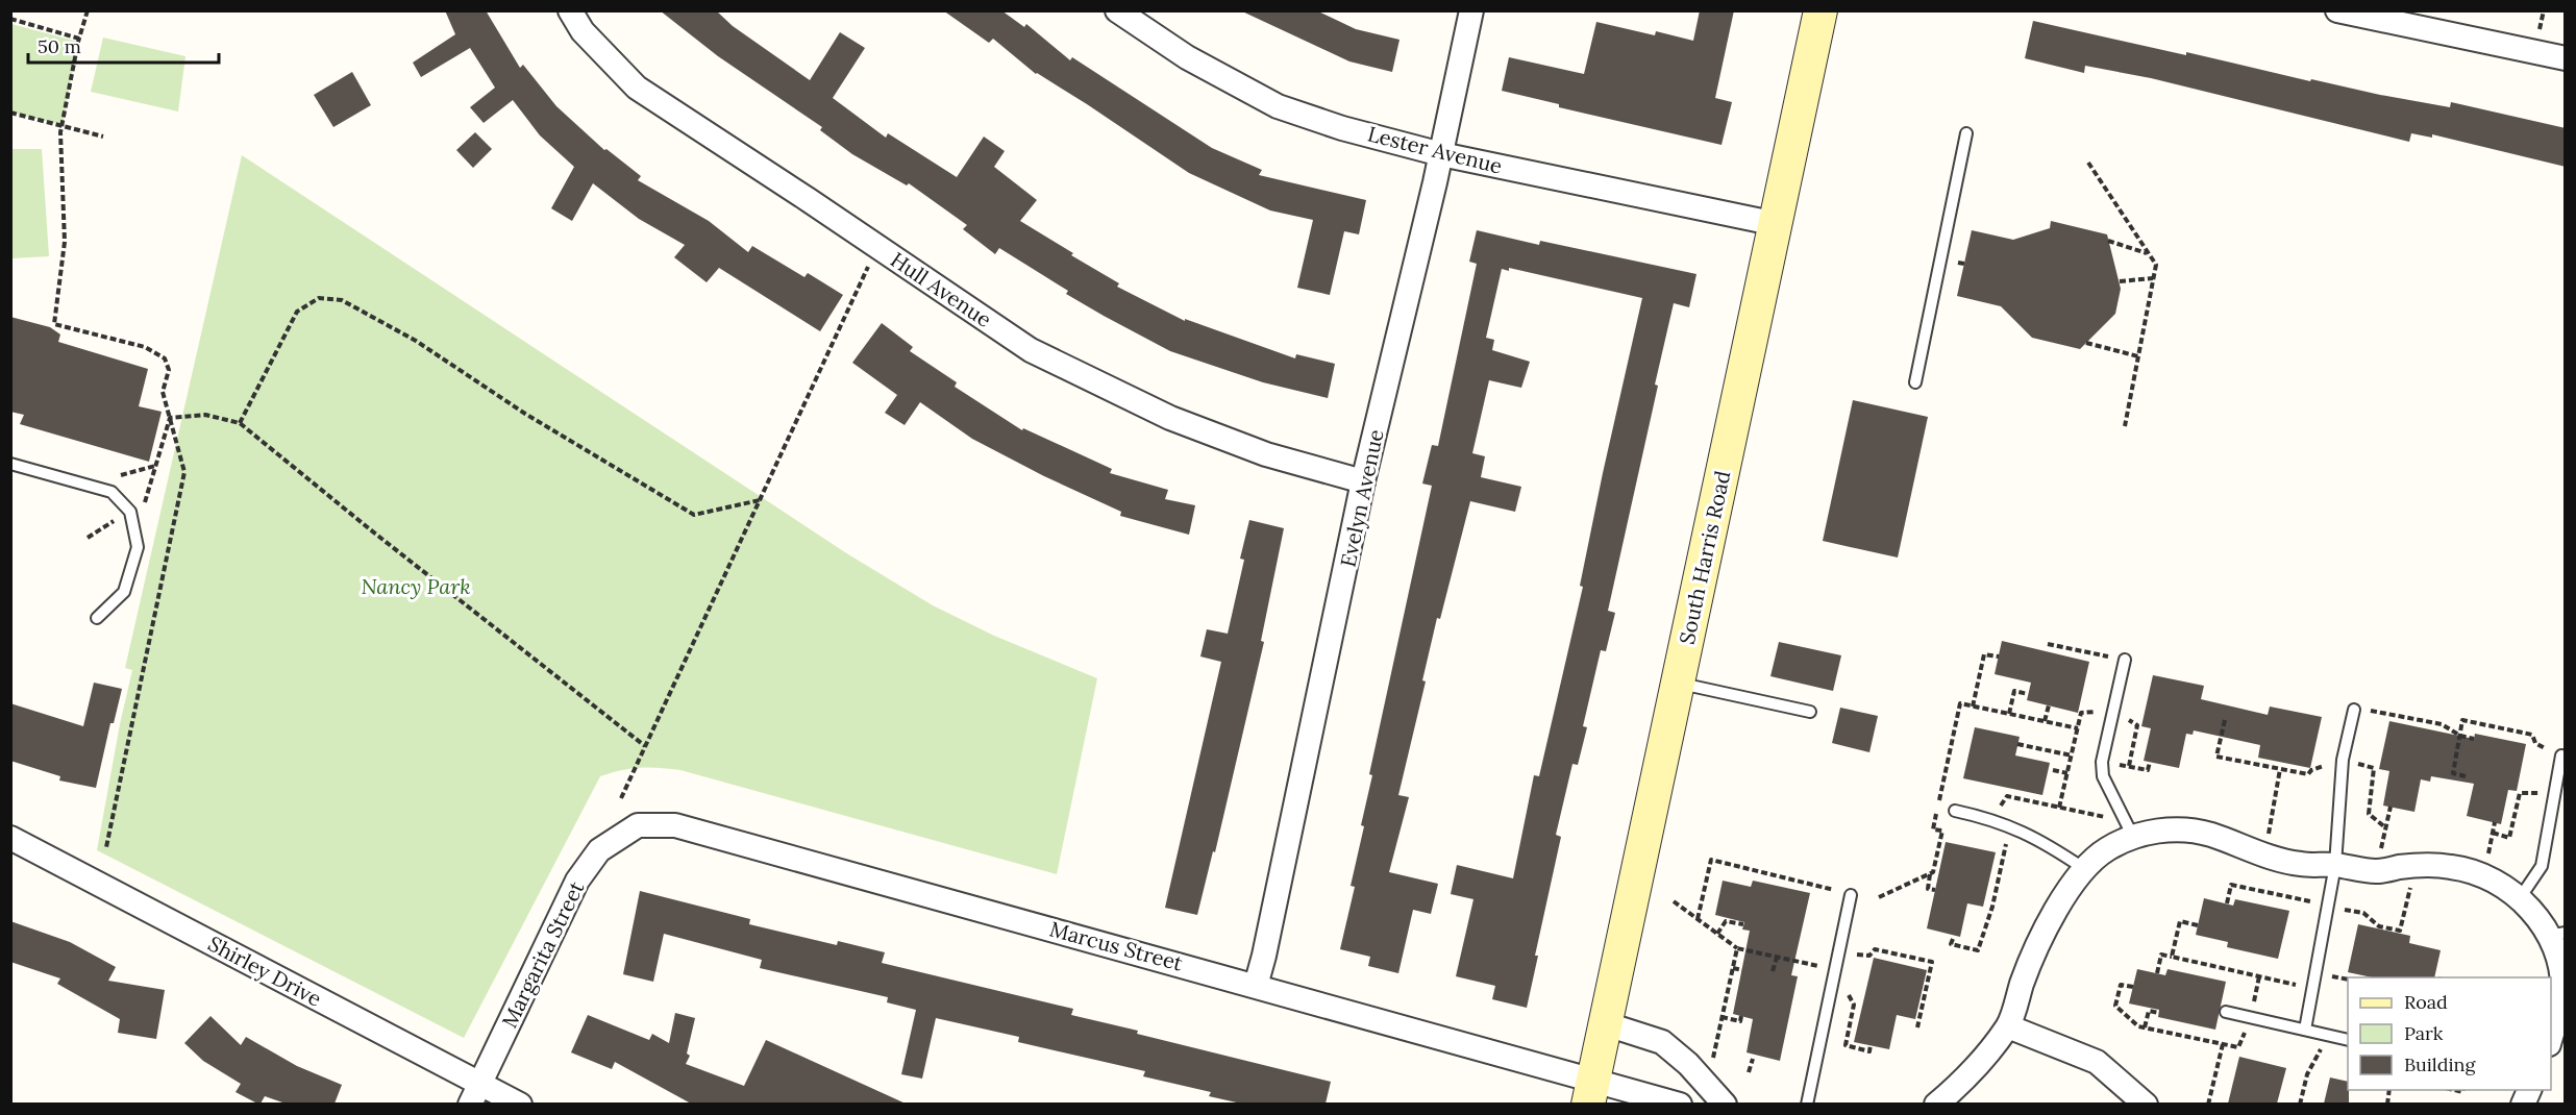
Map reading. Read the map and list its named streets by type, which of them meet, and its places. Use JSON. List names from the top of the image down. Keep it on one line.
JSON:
{"streets":{"main road":["South Harris Road"],"street":["Lester Avenue","Hull Avenue","Evelyn Avenue","Marcus Street","Margarita Street","Shirley Drive"]},"crossings":[["Lester Avenue","Evelyn Avenue"],["Lester Avenue","South Harris Road"],["Hull Avenue","Evelyn Avenue"],["Evelyn Avenue","Marcus Street"],["South Harris Road","Marcus Street"],["Marcus Street","Margarita Street"],["Margarita Street","Shirley Drive"]],"parks":["Nancy Park"],"legend":["Road","Park","Building"],"scale_bar":"50 m"}
